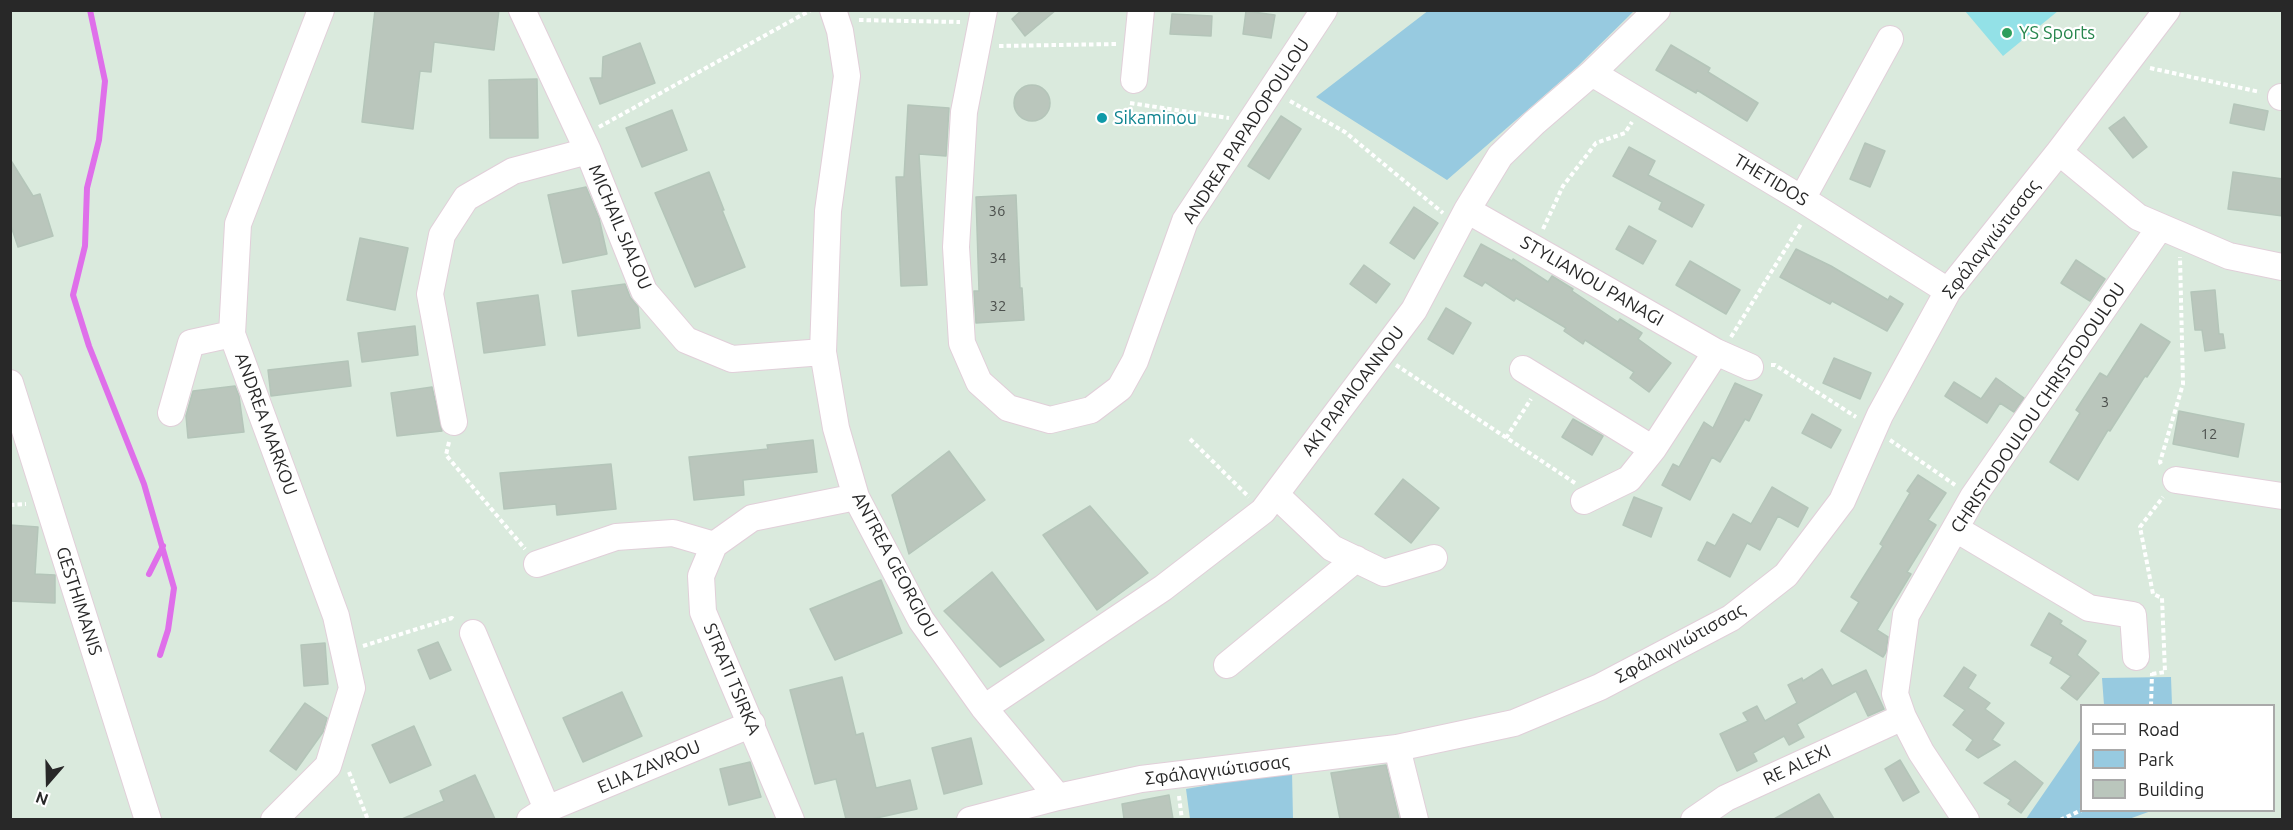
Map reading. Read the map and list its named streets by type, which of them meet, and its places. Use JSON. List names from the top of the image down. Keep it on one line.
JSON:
{"streets":{"street":["ANDREA PAPADOPOULOU","THETIDOS","MICHAIL SIALOU","Σφάλαγγιώτισσας","STYLIANOU PANAGI","AKI PAPAIOANNOU","CHRISTODOULOU CHRISTODOULOU","ANDREA MARKOU","ANTREA GEORGIOU","GESTHIMANIS","STRATI TSIRKA","RE ALEXI","ELIA ZAVROU"]},"crossings":[["THETIDOS","Σφάλαγγιώτισσας"],["THETIDOS","AKI PAPAIOANNOU"],["MICHAIL SIALOU","ANTREA GEORGIOU"],["Σφάλαγγιώτισσας","ANTREA GEORGIOU"],["STYLIANOU PANAGI","AKI PAPAIOANNOU"],["AKI PAPAIOANNOU","ANTREA GEORGIOU"],["CHRISTODOULOU CHRISTODOULOU","RE ALEXI"],["STRATI TSIRKA","ELIA ZAVROU"]],"places":["YS Sports","Sikaminou"],"house_numbers":["36","34","32","3","12"],"legend":["Road","Park","Building"],"north":"bottom"}
